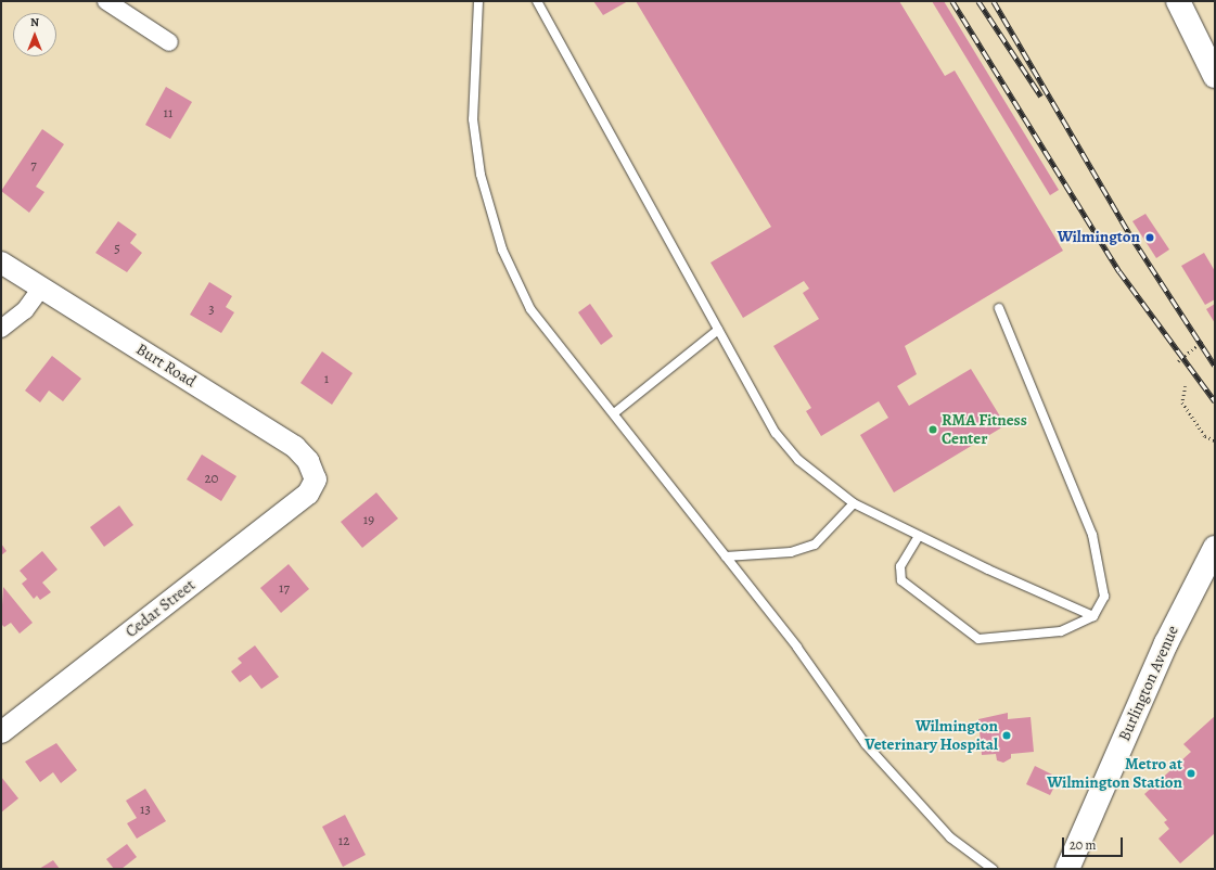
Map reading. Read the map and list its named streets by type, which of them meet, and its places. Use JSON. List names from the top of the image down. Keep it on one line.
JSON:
{"streets":{"main road":["Burlington Avenue"],"street":["Burt Road","Cedar Street"]},"crossings":[["Burt Road","Cedar Street"]],"places":["Wilmington","RMA Fitness Center","Wilmington Veterinary Hospital","Metro at Wilmington Station"],"house_numbers":["11","7","5","3","1","20","19","17","13","12"],"scale_bar":"20 m","north":"top"}
